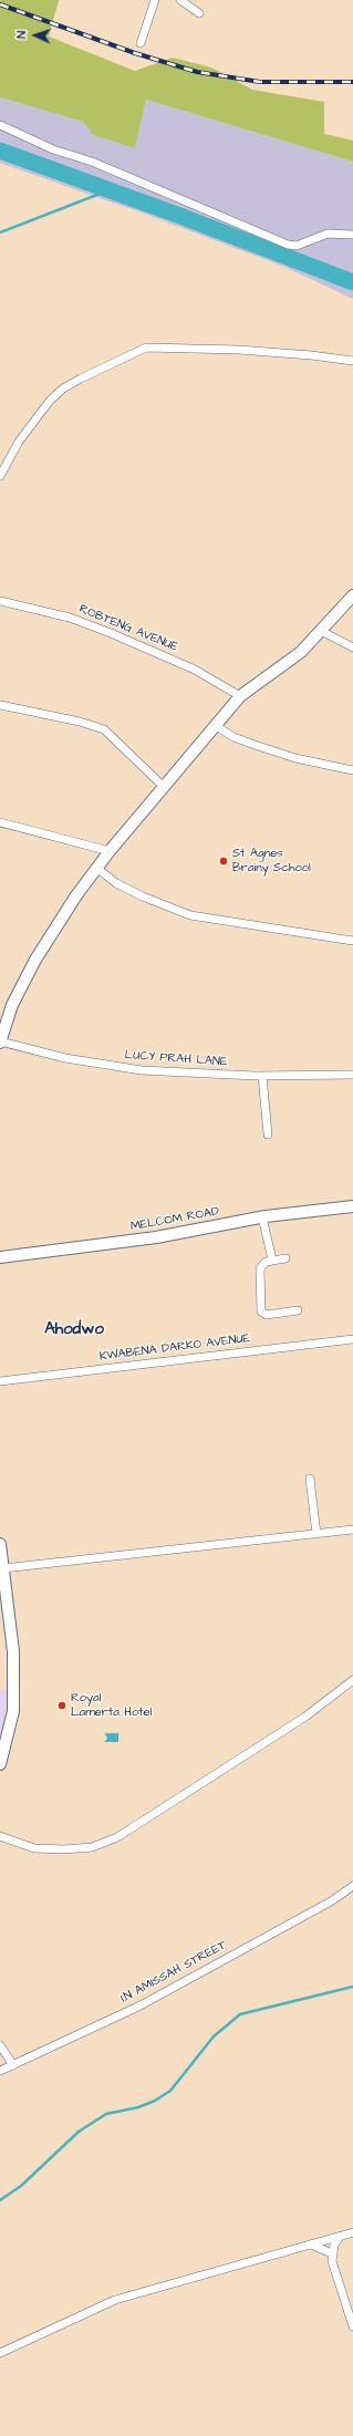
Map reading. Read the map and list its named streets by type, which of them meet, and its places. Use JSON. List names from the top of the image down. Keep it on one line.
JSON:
{"streets":{"main road":["MELCOM ROAD"],"street":["ROBTENG AVENUE","LUCY PRAH LANE","KWABENA DARKO AVENUE","I.N AMISSAH STREET"]},"districts":["Ahodwo"],"places":["St Agnes Brainy School","Royal Lamerta Hotel"],"north":"left"}
